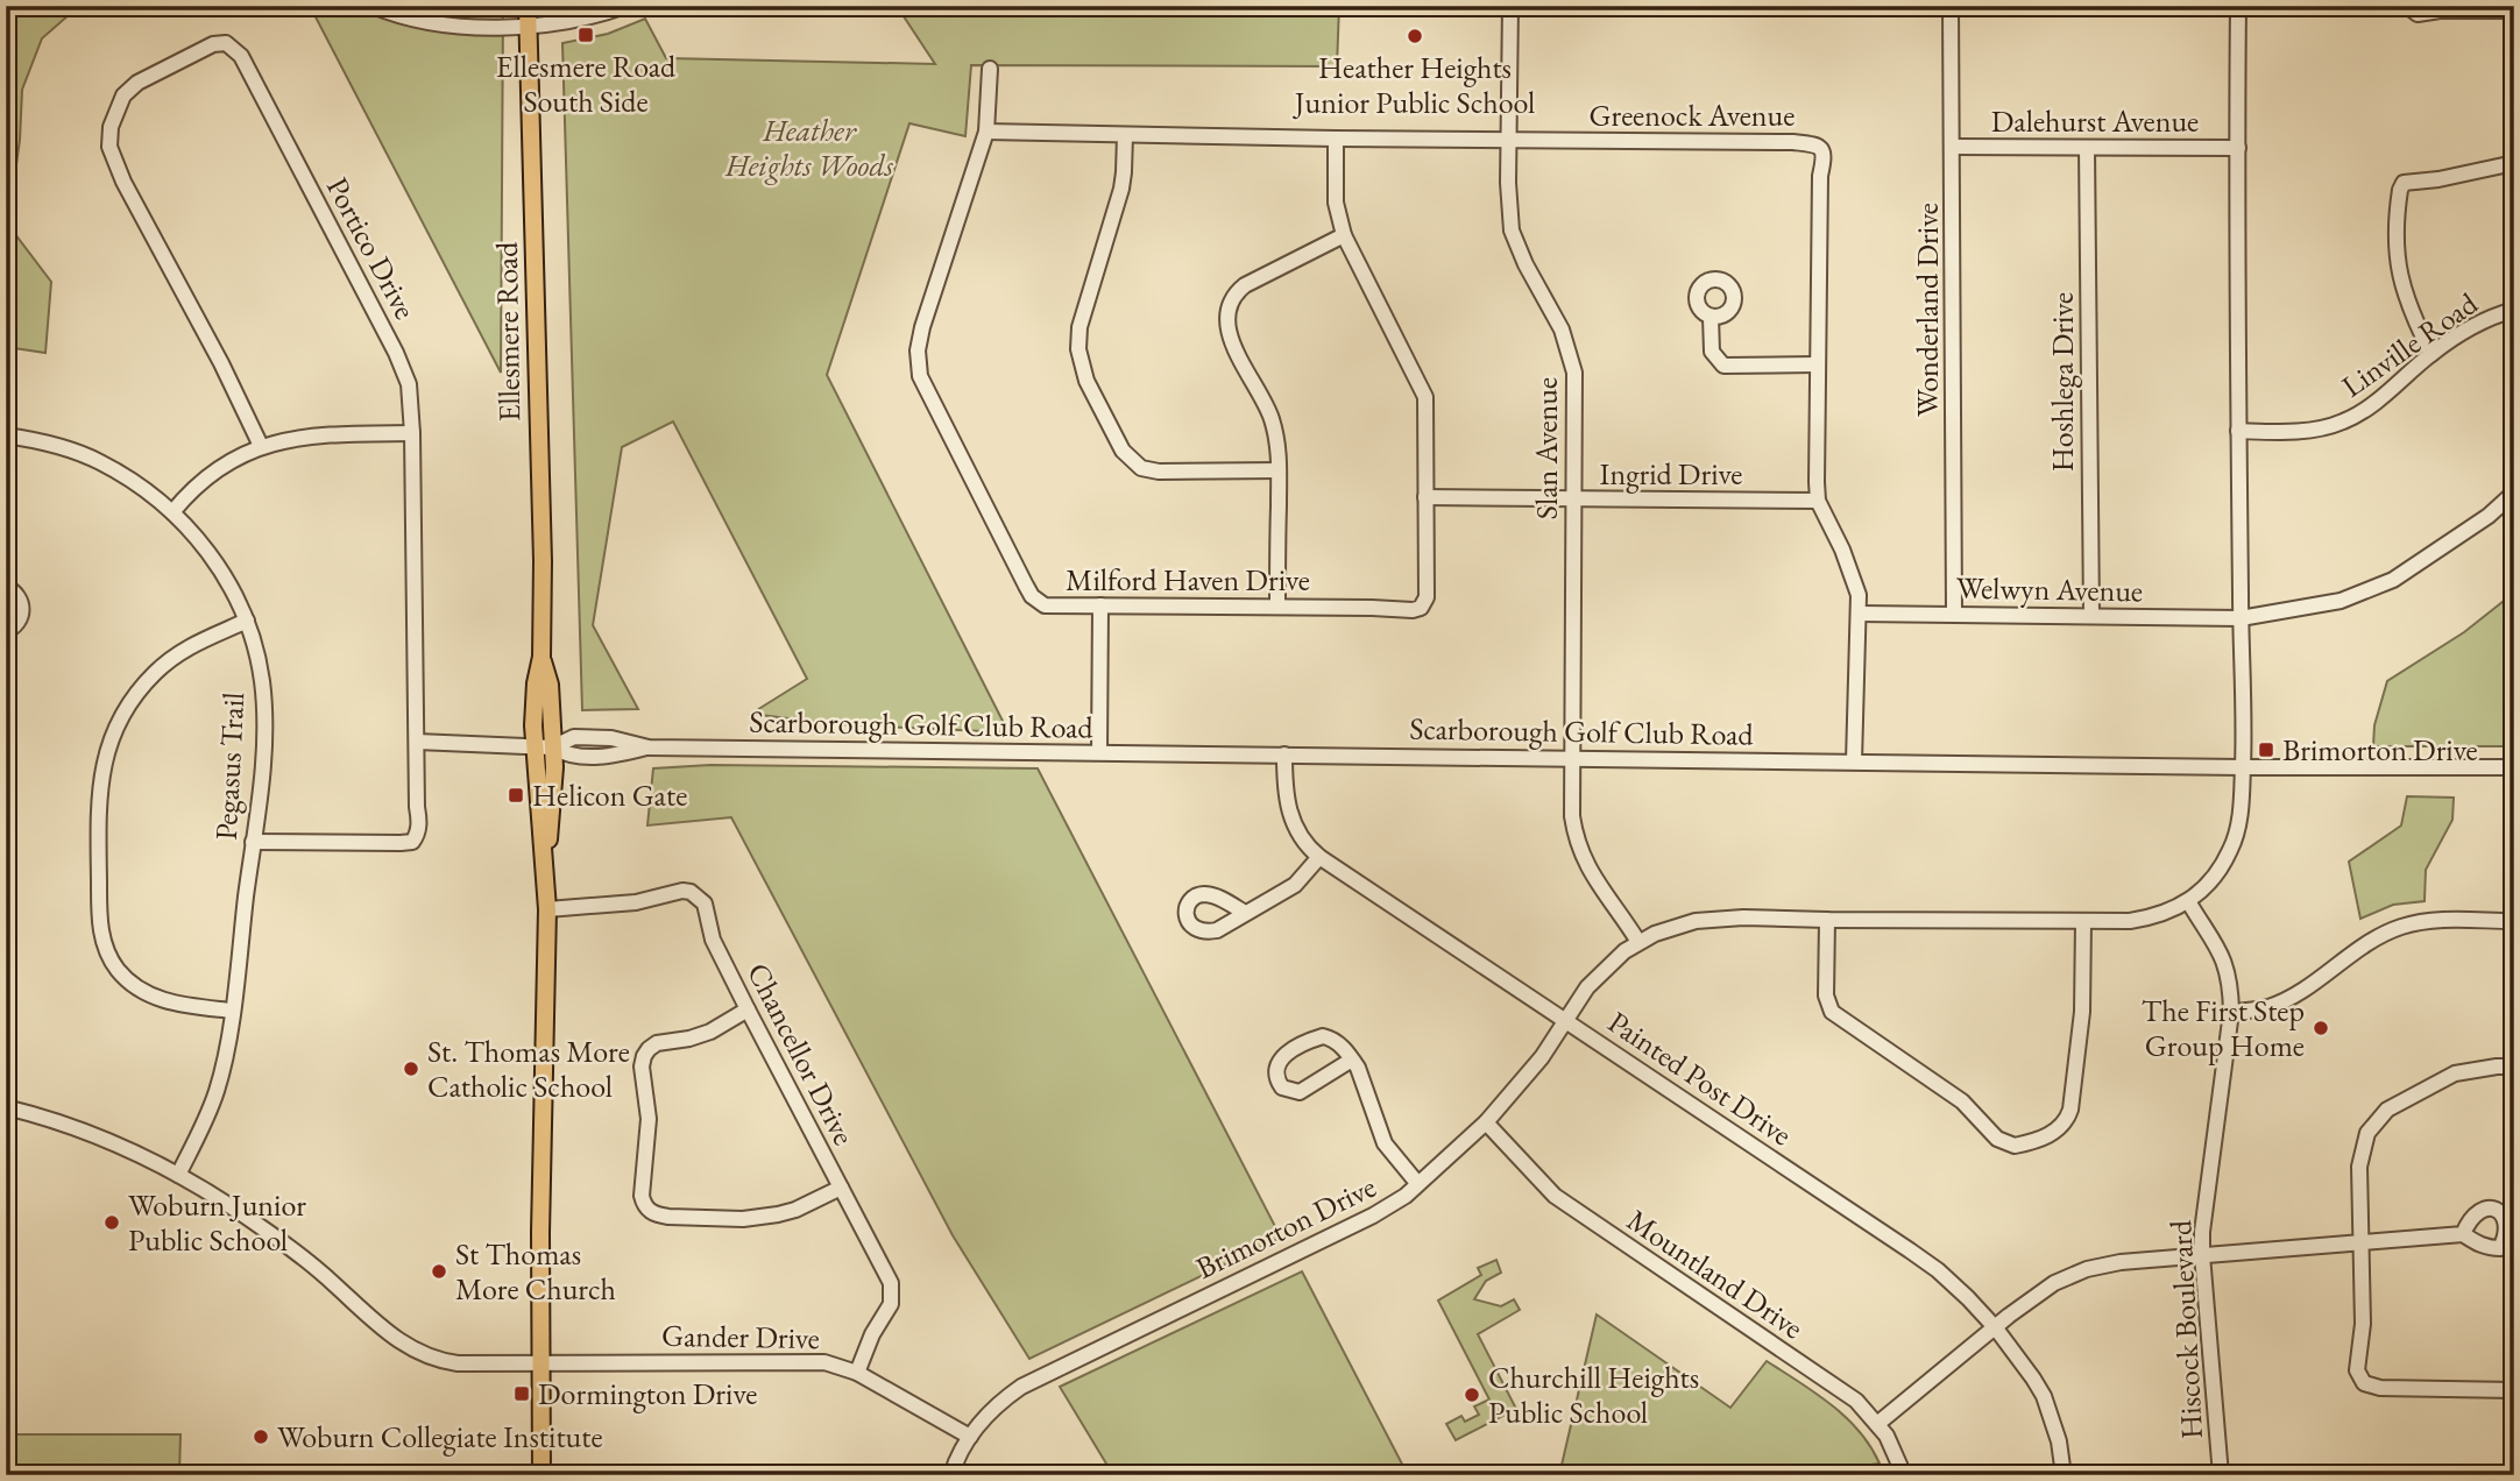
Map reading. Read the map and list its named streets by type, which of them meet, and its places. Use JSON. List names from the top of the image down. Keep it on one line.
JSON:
{"streets":{"main road":["Ellesmere Road"],"street":["Greenock Avenue","Dalehurst Avenue","Portico Drive","Wonderland Drive","Linville Road","Hoshlega Drive","Slan Avenue","Ingrid Drive","Milford Haven Drive","Welwyn Avenue","Scarborough Golf Club Road","Pegasus Trail","Chancellor Drive","Painted Post Drive","Brimorton Drive","Mountland Drive","Hiscock Boulevard","Gander Drive"]},"crossings":[["Greenock Avenue","Slan Avenue"],["Greenock Avenue","Ingrid Drive"],["Greenock Avenue","Milford Haven Drive"],["Greenock Avenue","Welwyn Avenue"],["Greenock Avenue","Scarborough Golf Club Road"],["Dalehurst Avenue","Wonderland Drive"],["Dalehurst Avenue","Hoshlega Drive"],["Dalehurst Avenue","Brimorton Drive"],["Portico Drive","Pegasus Trail"],["Wonderland Drive","Welwyn Avenue"],["Ellesmere Road","Scarborough Golf Club Road"],["Ellesmere Road","Chancellor Drive"],["Ellesmere Road","Gander Drive"],["Linville Road","Brimorton Drive"],["Hoshlega Drive","Welwyn Avenue"],["Slan Avenue","Ingrid Drive"],["Slan Avenue","Scarborough Golf Club Road"],["Slan Avenue","Brimorton Drive"],["Ingrid Drive","Milford Haven Drive"],["Welwyn Avenue","Brimorton Drive"],["Scarborough Golf Club Road","Painted Post Drive"],["Scarborough Golf Club Road","Brimorton Drive"],["Chancellor Drive","Gander Drive"],["Painted Post Drive","Brimorton Drive"],["Brimorton Drive","Mountland Drive"],["Brimorton Drive","Hiscock Boulevard"],["Brimorton Drive","Gander Drive"]],"parks":["Heather Heights Woods"],"places":{"transit":["Ellesmere Road South Side","Brimorton Drive","Helicon Gate","Dormington Drive"],"other":["Heather Heights Junior Public School","The First Step Group Home","St. Thomas More Catholic School","Woburn Junior Public School","St Thomas More Church","Churchill Heights Public School","Woburn Collegiate Institute"]}}
